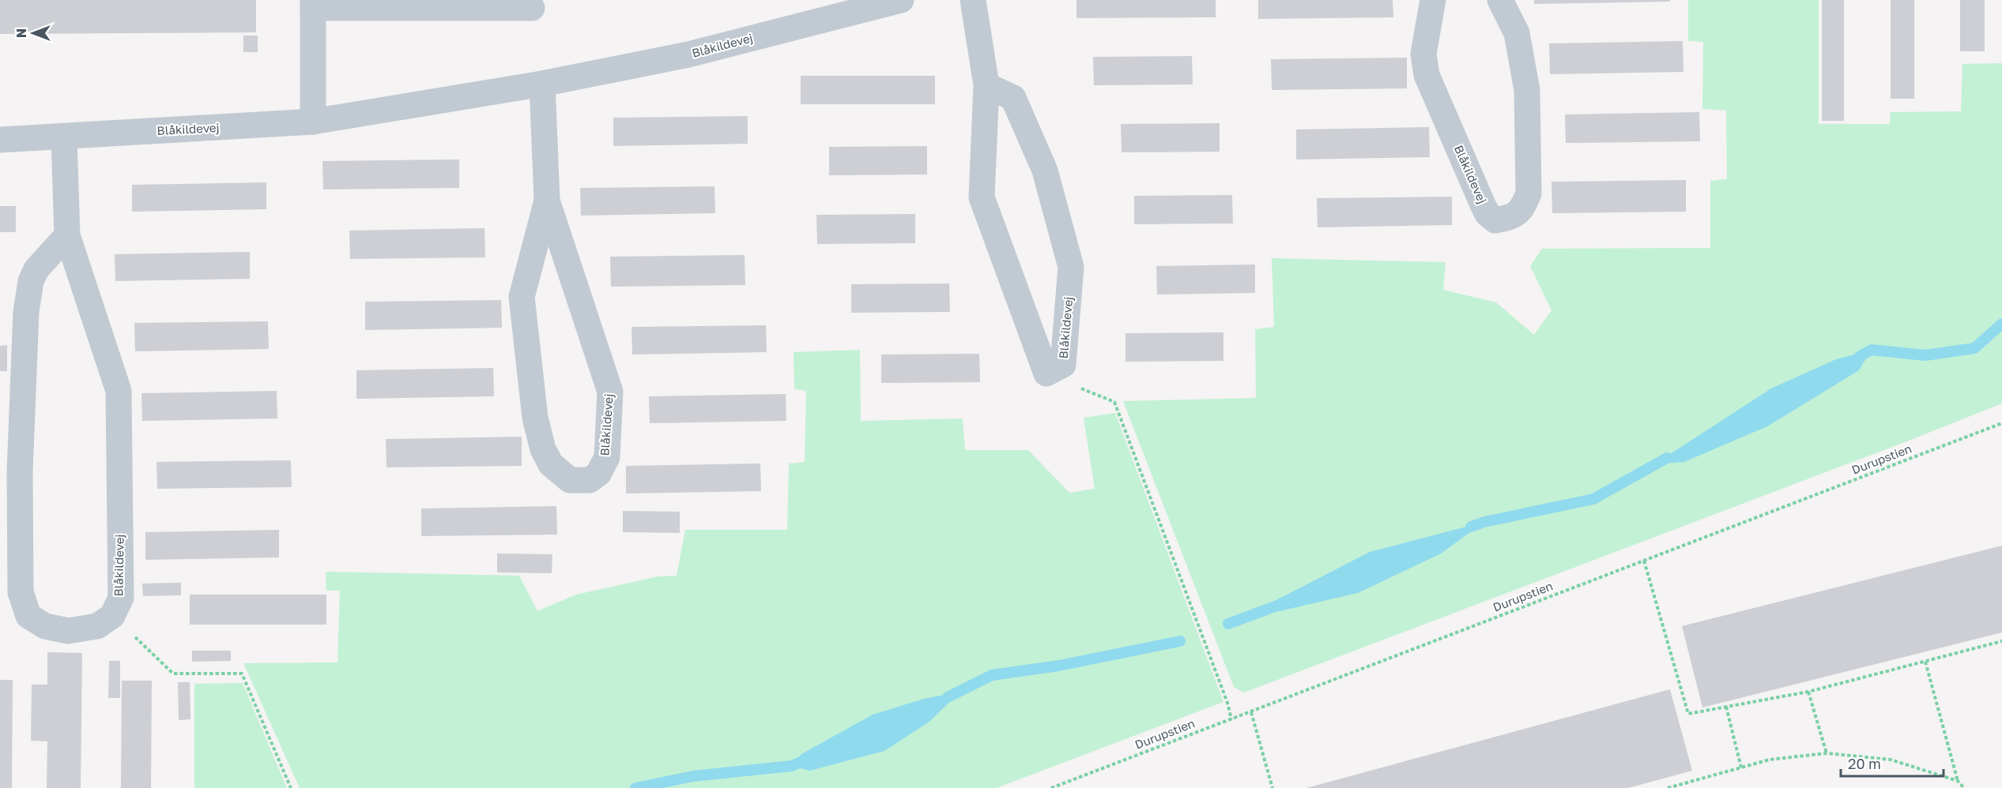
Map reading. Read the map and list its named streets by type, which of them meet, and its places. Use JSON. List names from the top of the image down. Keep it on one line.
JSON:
{"streets":{"street":["Blåkildevej"],"path":["Durupstien"]},"scale_bar":"20 m","north":"left"}
